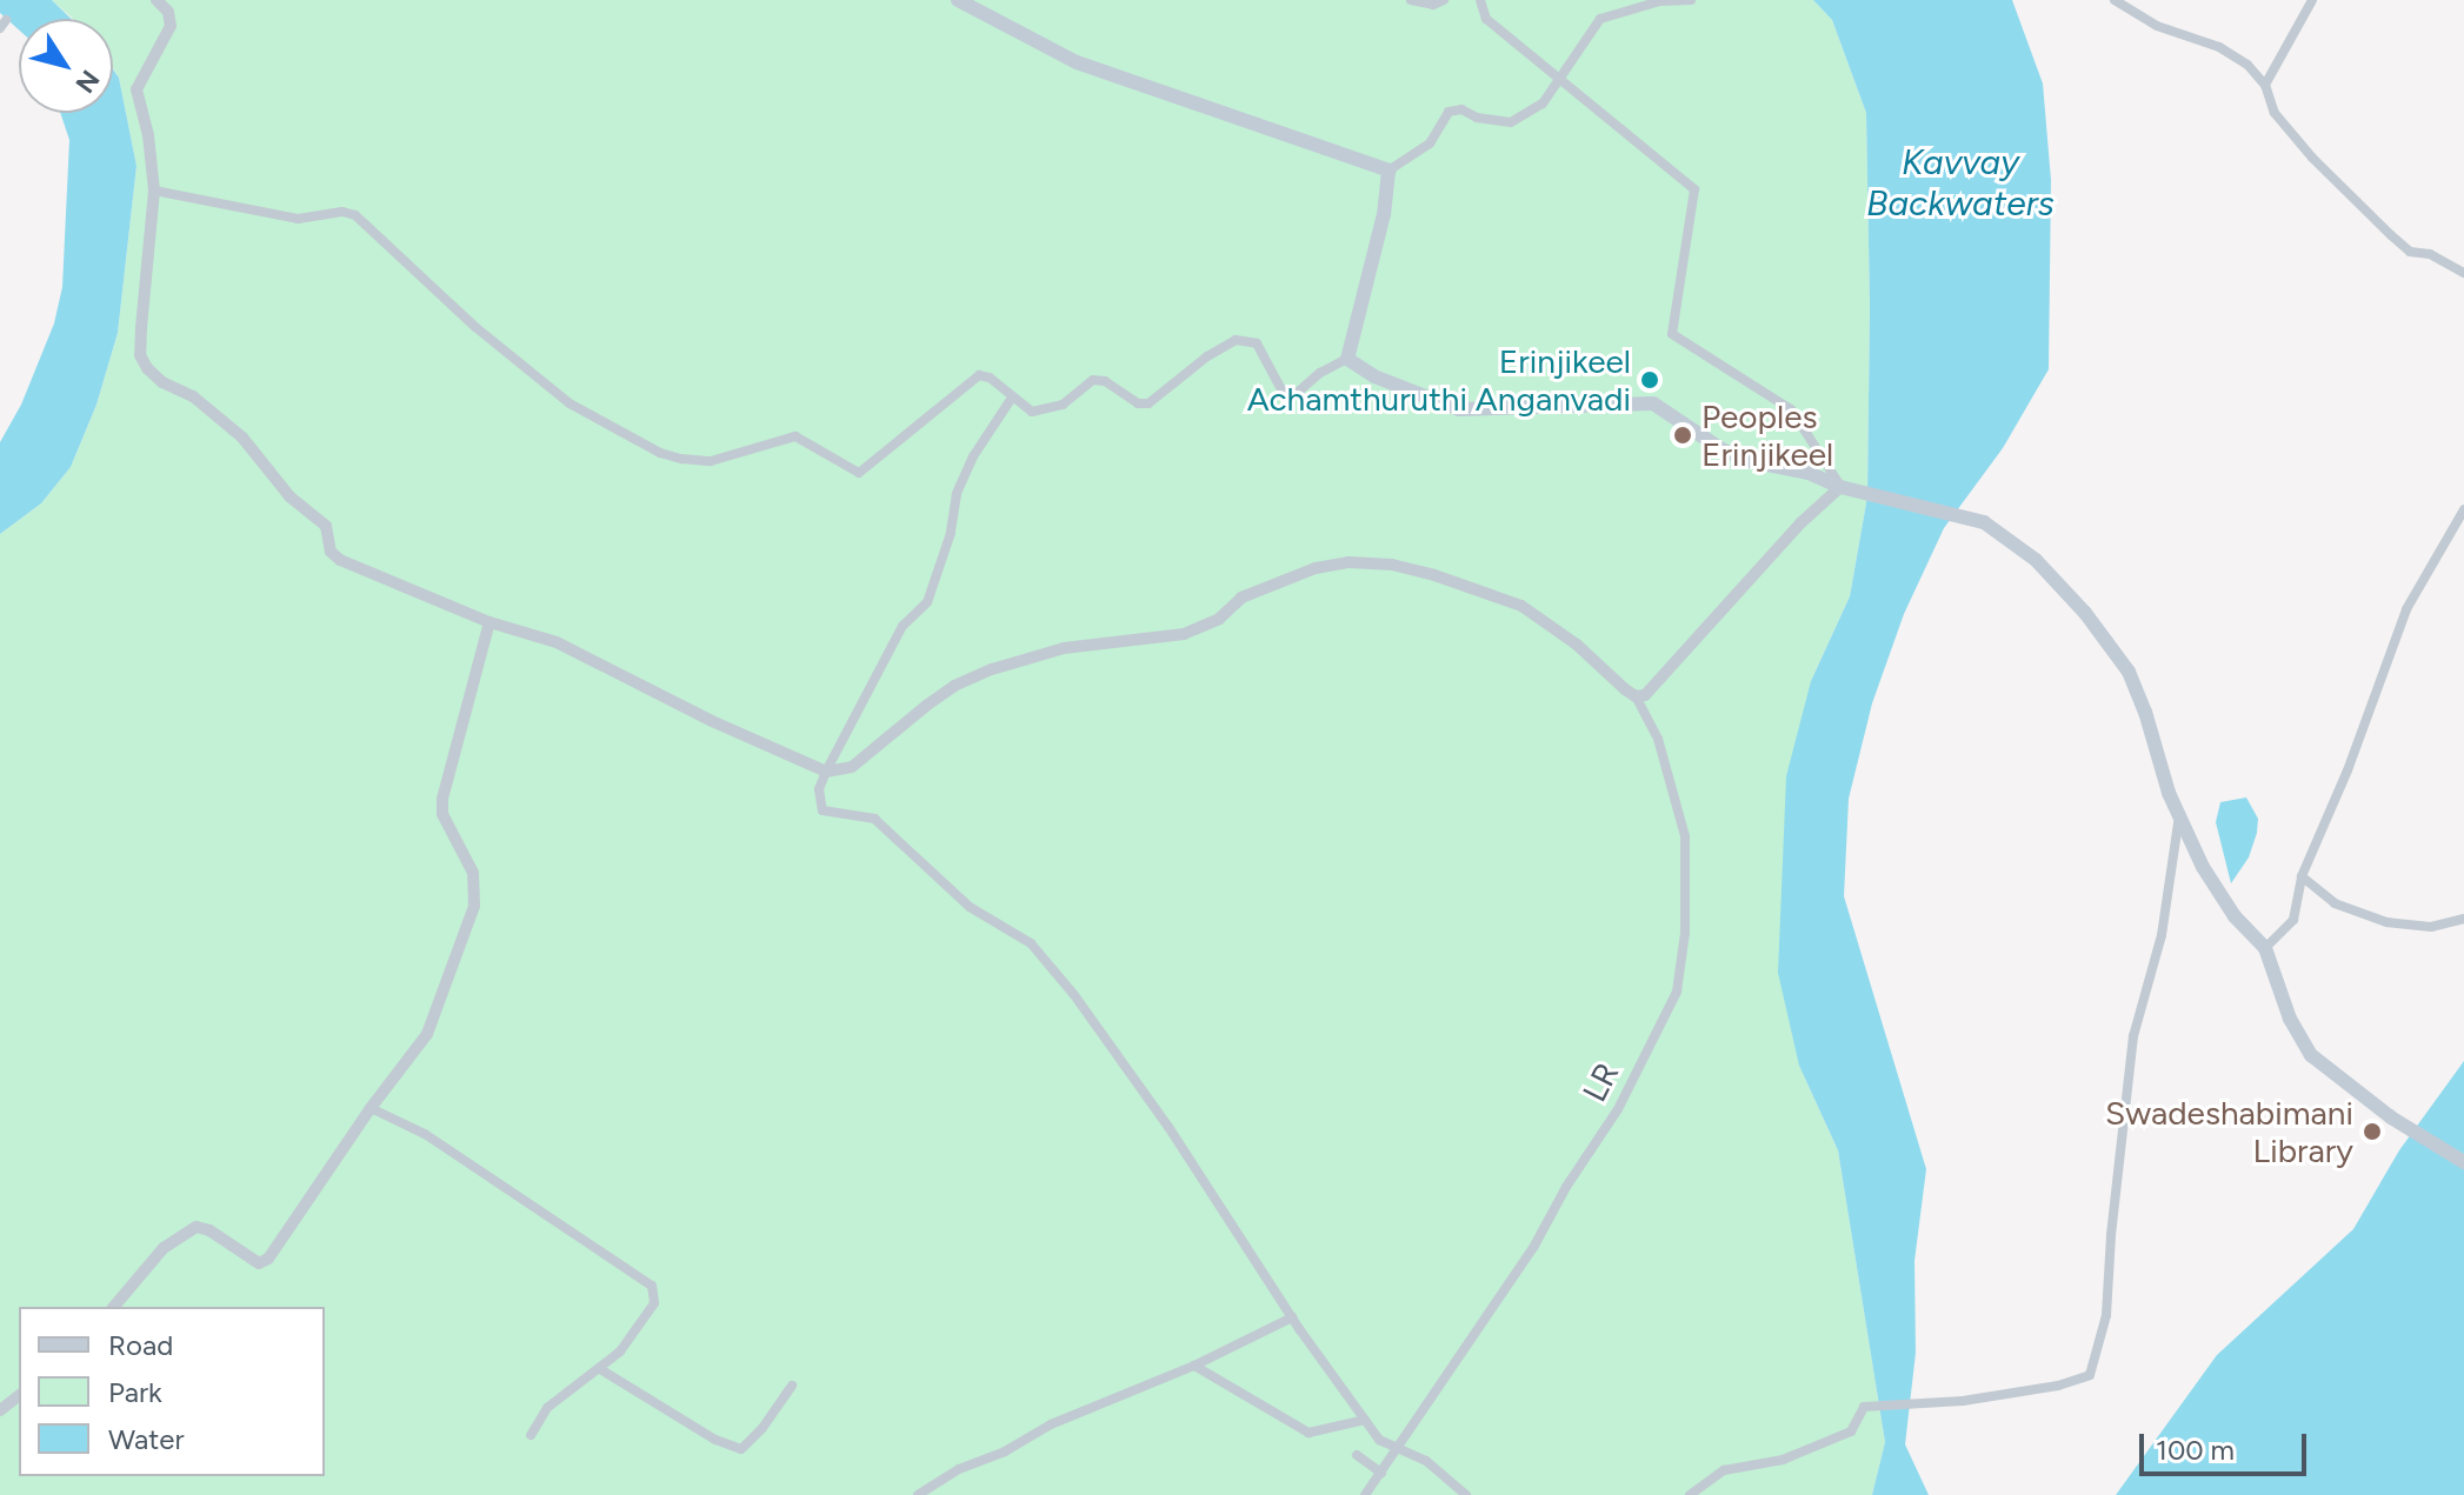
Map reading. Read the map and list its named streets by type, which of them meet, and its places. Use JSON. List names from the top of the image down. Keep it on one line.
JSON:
{"streets":{"street":["LR"]},"water":["Kavvay Backwaters"],"places":["Erinjikeel Achamthuruthi Anganvadi","Peoples Erinjikeel","Swadeshabimani Library"],"legend":["Road","Park","Water"],"scale_bar":"100 m","north":"bottom right"}
